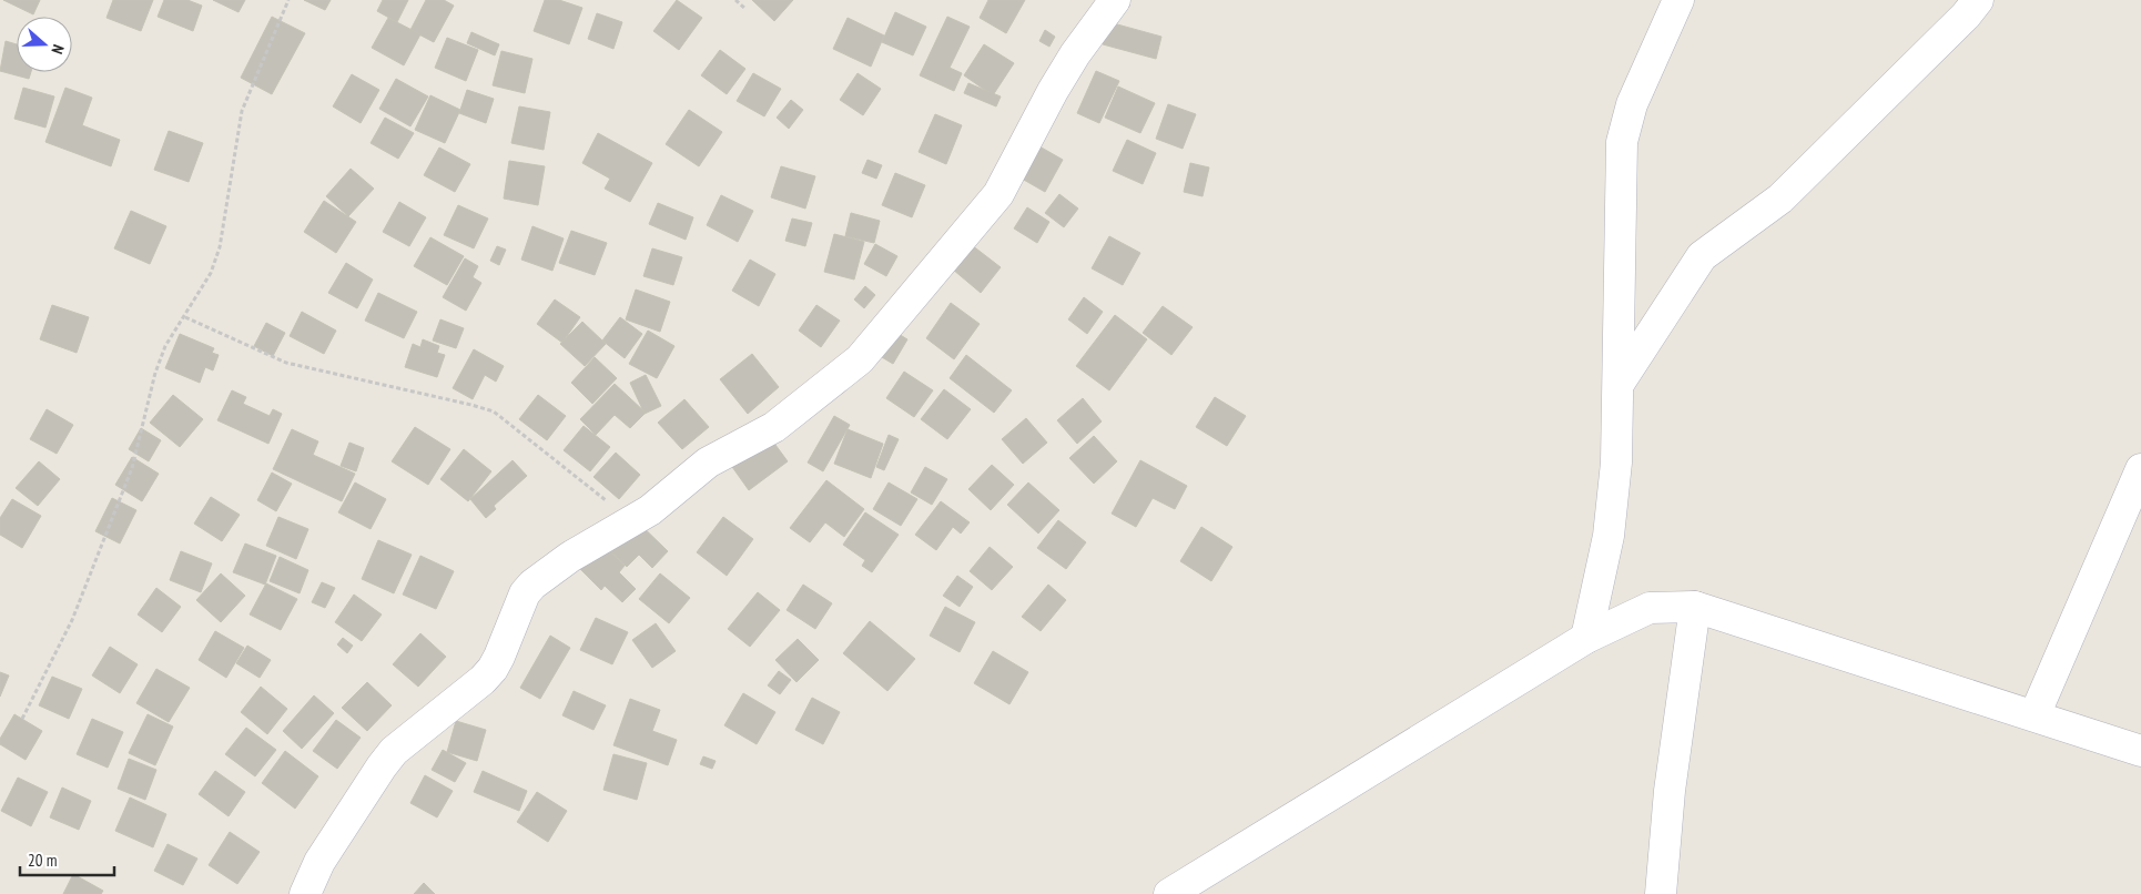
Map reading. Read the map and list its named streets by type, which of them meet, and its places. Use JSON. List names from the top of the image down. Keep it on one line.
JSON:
{"scale_bar":"20 m","north":"right"}
